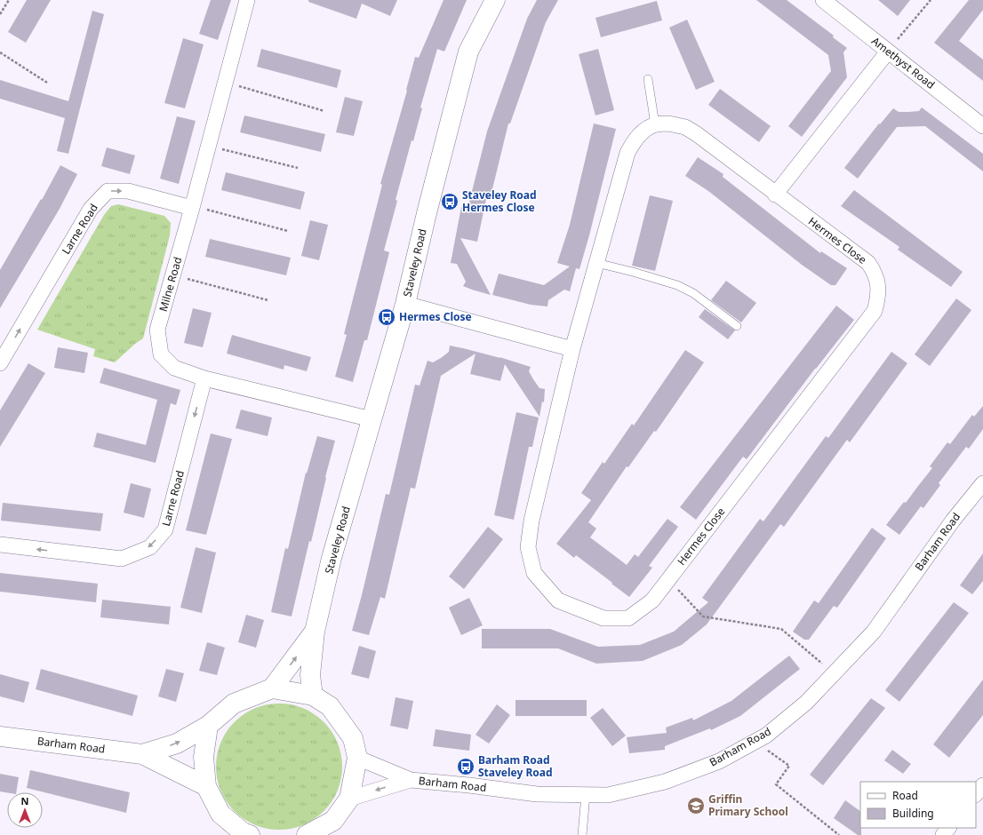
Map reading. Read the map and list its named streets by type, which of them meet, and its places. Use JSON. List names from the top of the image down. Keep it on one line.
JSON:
{"streets":{"street":["Amethyst Road","Larne Road","Hermes Close","Staveley Road","Milne Road","Barham Road"]},"crossings":[["Larne Road","Milne Road"],["Staveley Road","Milne Road"],["Staveley Road","Barham Road"]],"places":{"bus stop":["Staveley Road Hermes Close","Hermes Close","Barham Road Staveley Road"],"school or university":["Griffin Primary School"]},"legend":["Road","Building"],"north":"top"}
